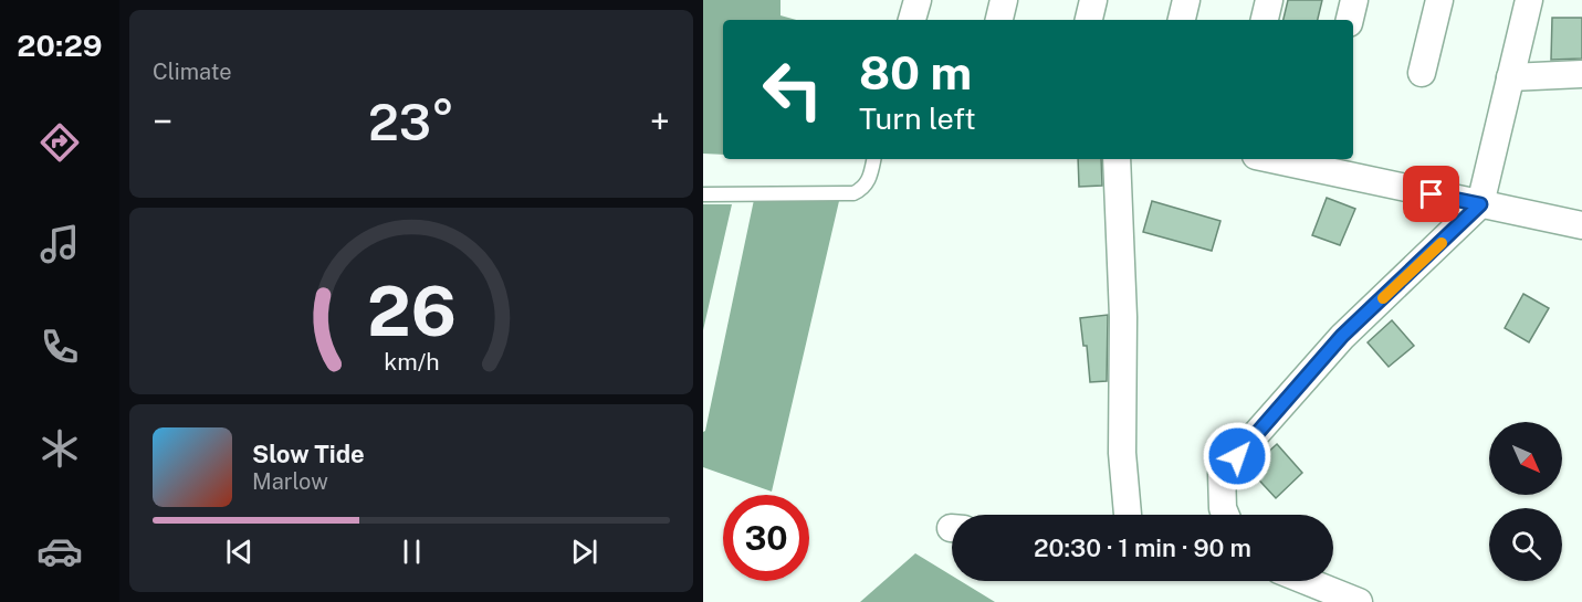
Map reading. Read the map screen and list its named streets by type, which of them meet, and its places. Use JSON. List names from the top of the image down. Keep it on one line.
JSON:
{"north":"bottom right","page":{"tabs":"20:29","tile":"Climate","turn":["80 m","Turn left"],"heat":["−","23°","+"],"song":["Slow Tide","Marlow"],"limit":"30","trip":"20:30 · 1 min · 90 m","gauge":["26","km/h"]}}
